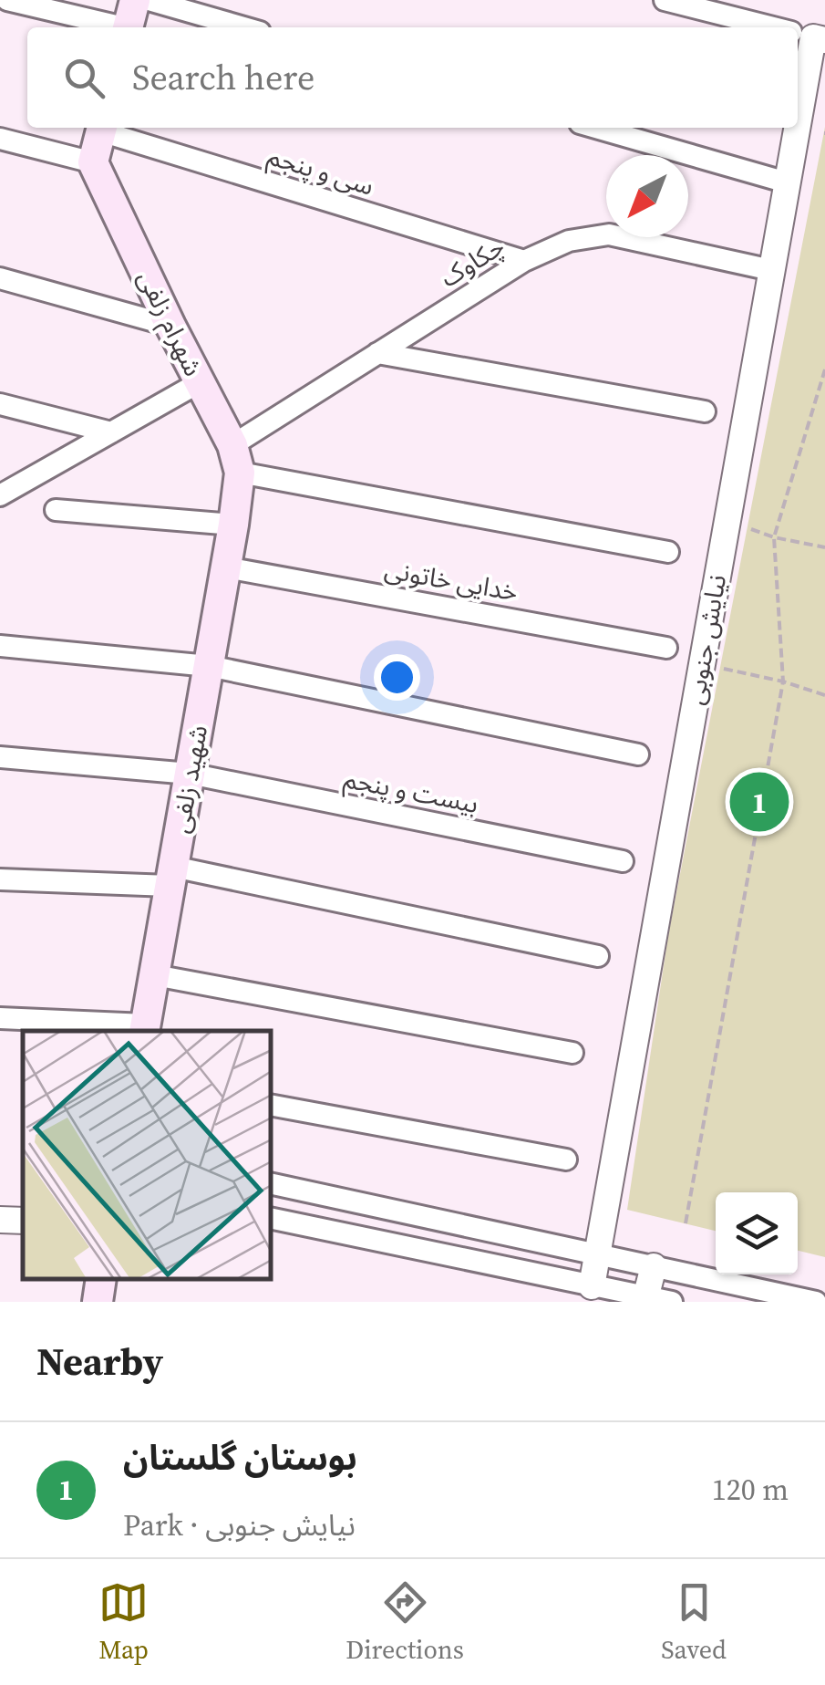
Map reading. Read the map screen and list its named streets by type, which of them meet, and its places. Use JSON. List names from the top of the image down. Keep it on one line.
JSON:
{"streets":{"main road":["شهرام زلفی","شهید زلفی"],"street":["سی و پنجم","چکاوک","خدایی خاتونی","نیایش جنوبی","بیست و پنجم"]},"crossings":[["سی و پنجم","چکاوک"],["چکاوک","شهرام زلفی"],["چکاوک","نیایش جنوبی"],["خدایی خاتونی","شهید زلفی"],["شهید زلفی","بیست و پنجم"]],"north":"bottom left","page":{"search":"Search here","pins":"1","heading":"Nearby","list":[{"mark":"1","name":"بوستان گلستان","note":"Park · نیایش جنوبی","value":"120 m"}],"nav":["Map","Directions","Saved"]}}
